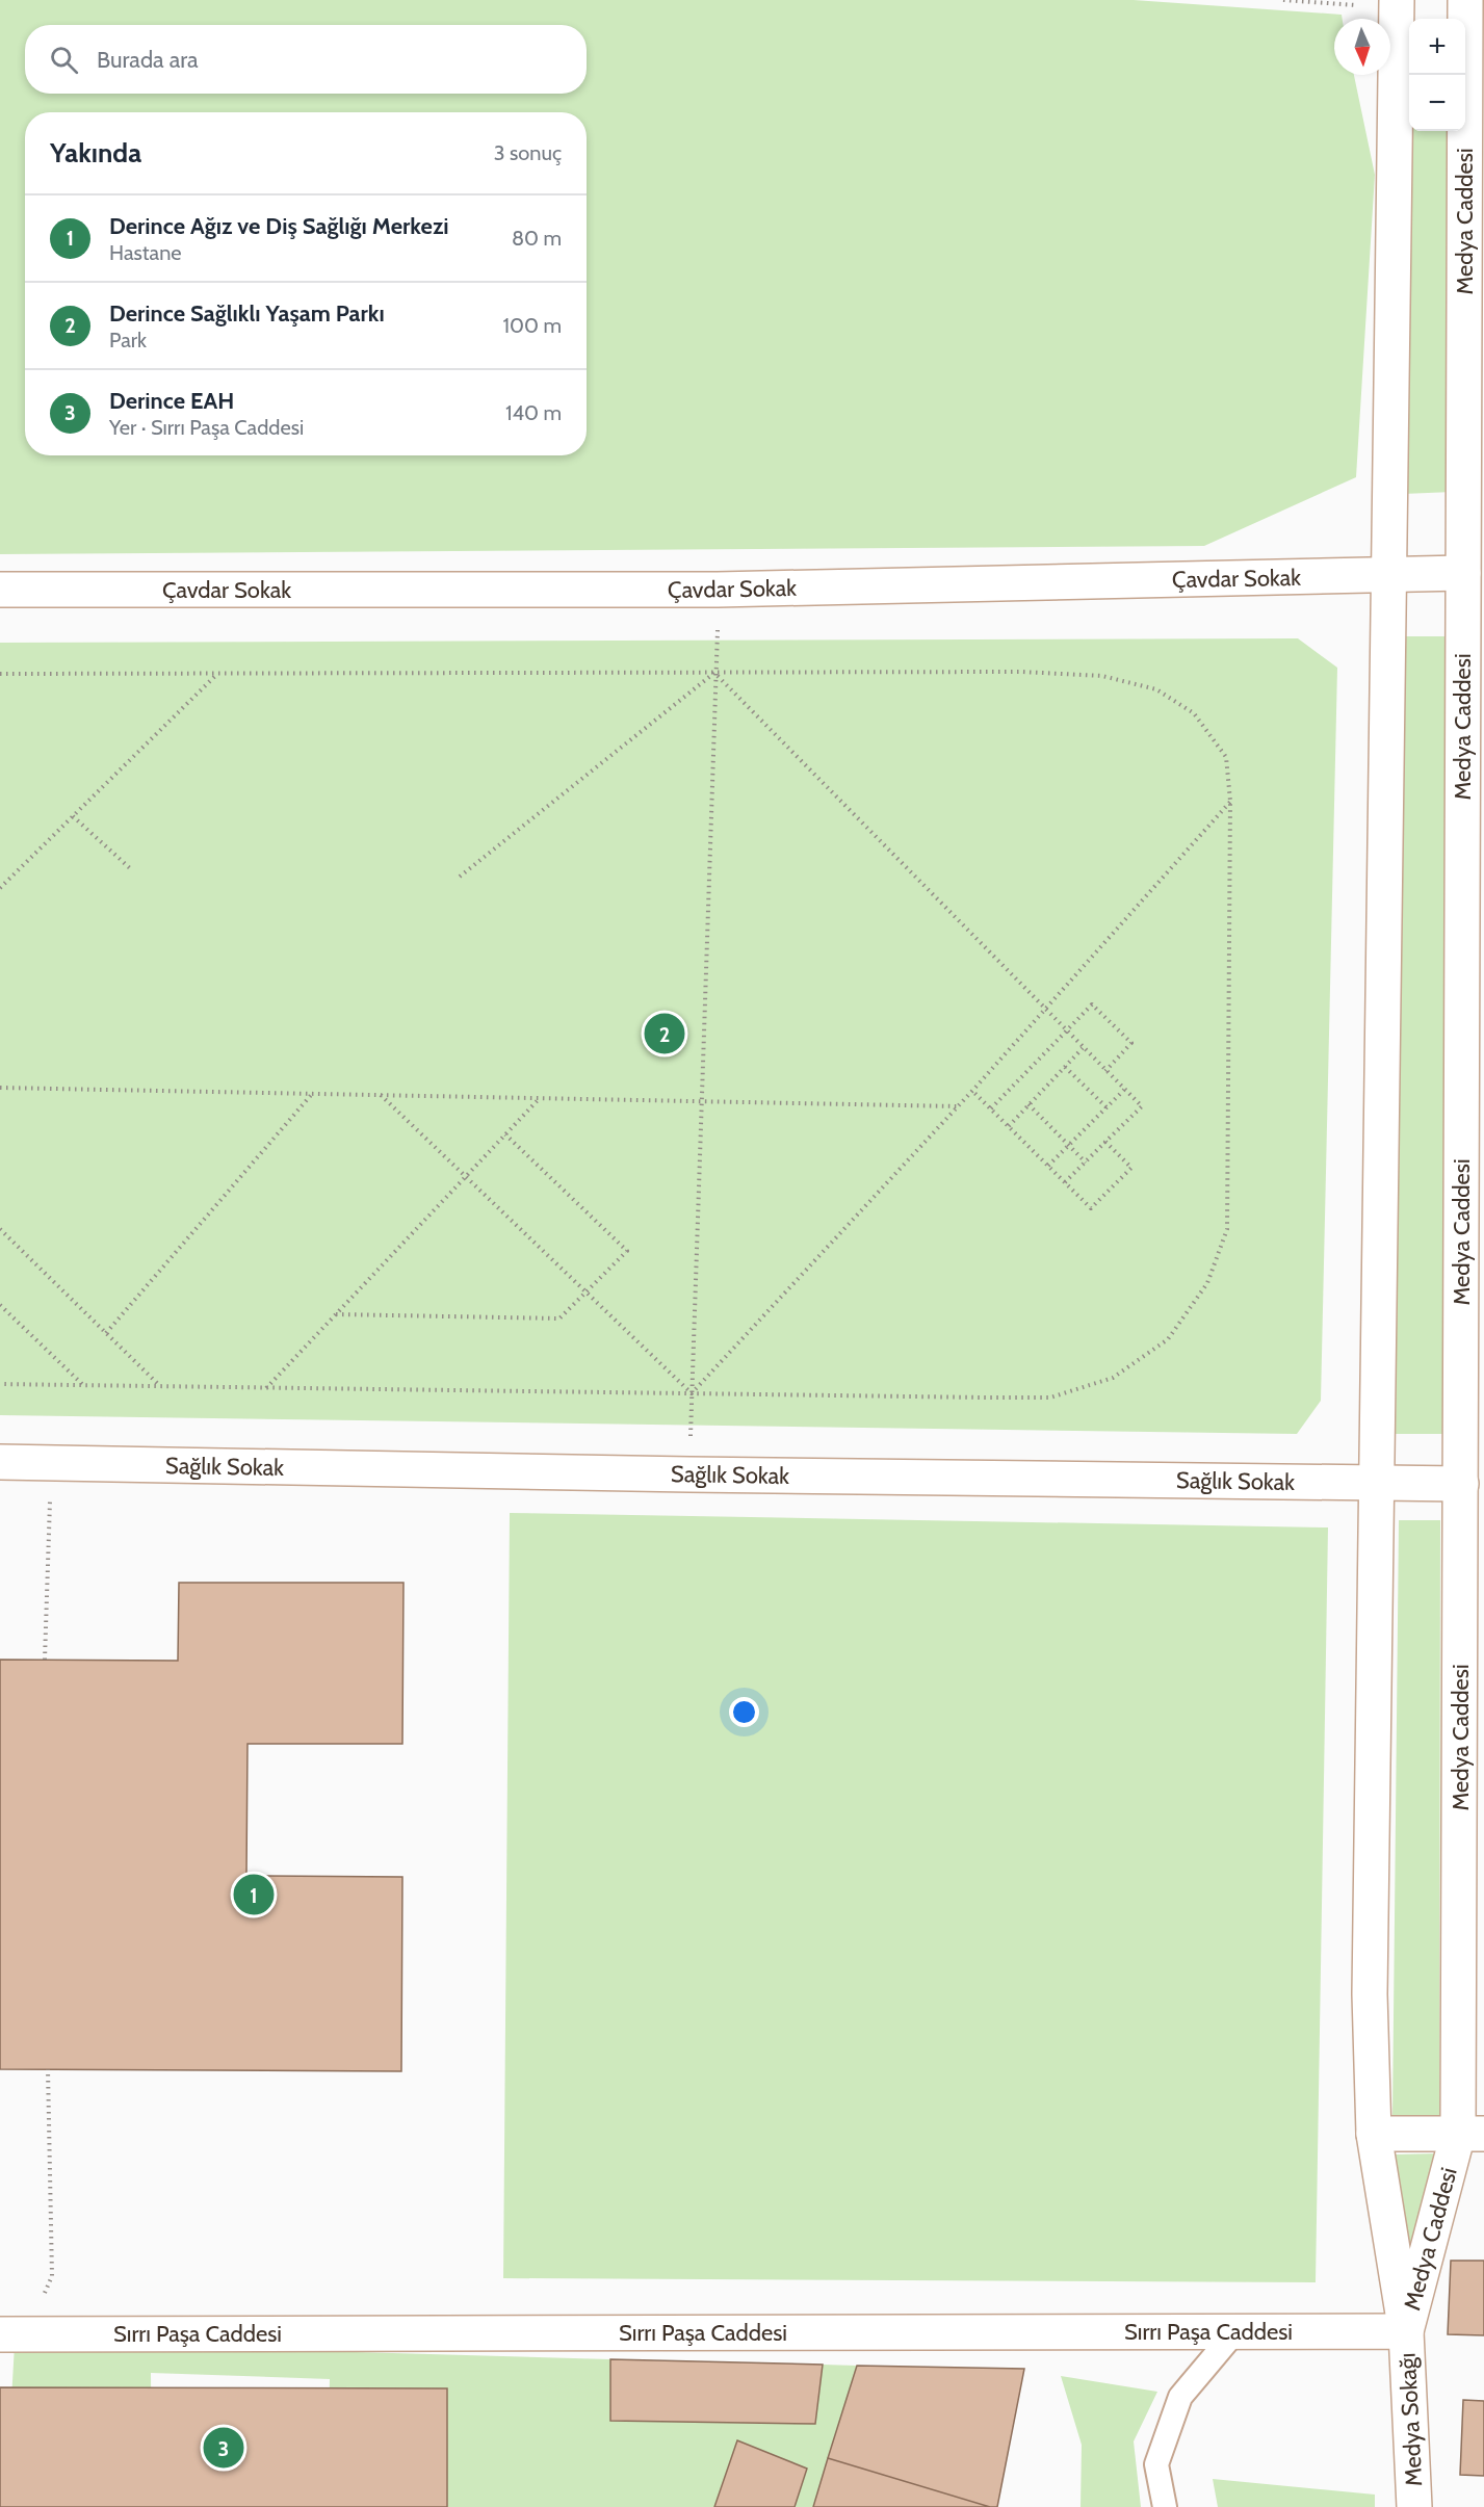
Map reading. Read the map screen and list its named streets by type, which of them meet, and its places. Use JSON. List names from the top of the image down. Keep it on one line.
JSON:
{"streets":{"main road":["Medya Caddesi","Çavdar Sokak","Sağlık Sokak","Sırrı Paşa Caddesi","Medya Sokağı"]},"crossings":[["Medya Caddesi","Çavdar Sokak"],["Medya Caddesi","Sağlık Sokak"],["Medya Caddesi","Sırrı Paşa Caddesi"],["Medya Caddesi","Medya Sokağı"],["Sırrı Paşa Caddesi","Medya Sokağı"]],"north":"bottom","page":{"map_buttons":["+","−"],"search":"Burada ara","heading":["Yakında","3 sonuç"],"list":[{"mark":"1","name":"Derince Ağız ve Diş Sağlığı Merkezi","note":"Hastane","value":"80 m"},{"mark":"2","name":"Derince Sağlıklı Yaşam Parkı","note":"Park","value":"100 m"},{"mark":"3","name":"Derince EAH","note":"Yer · Sırrı Paşa Caddesi","value":"140 m"}],"pins":["2","1","3"]}}
